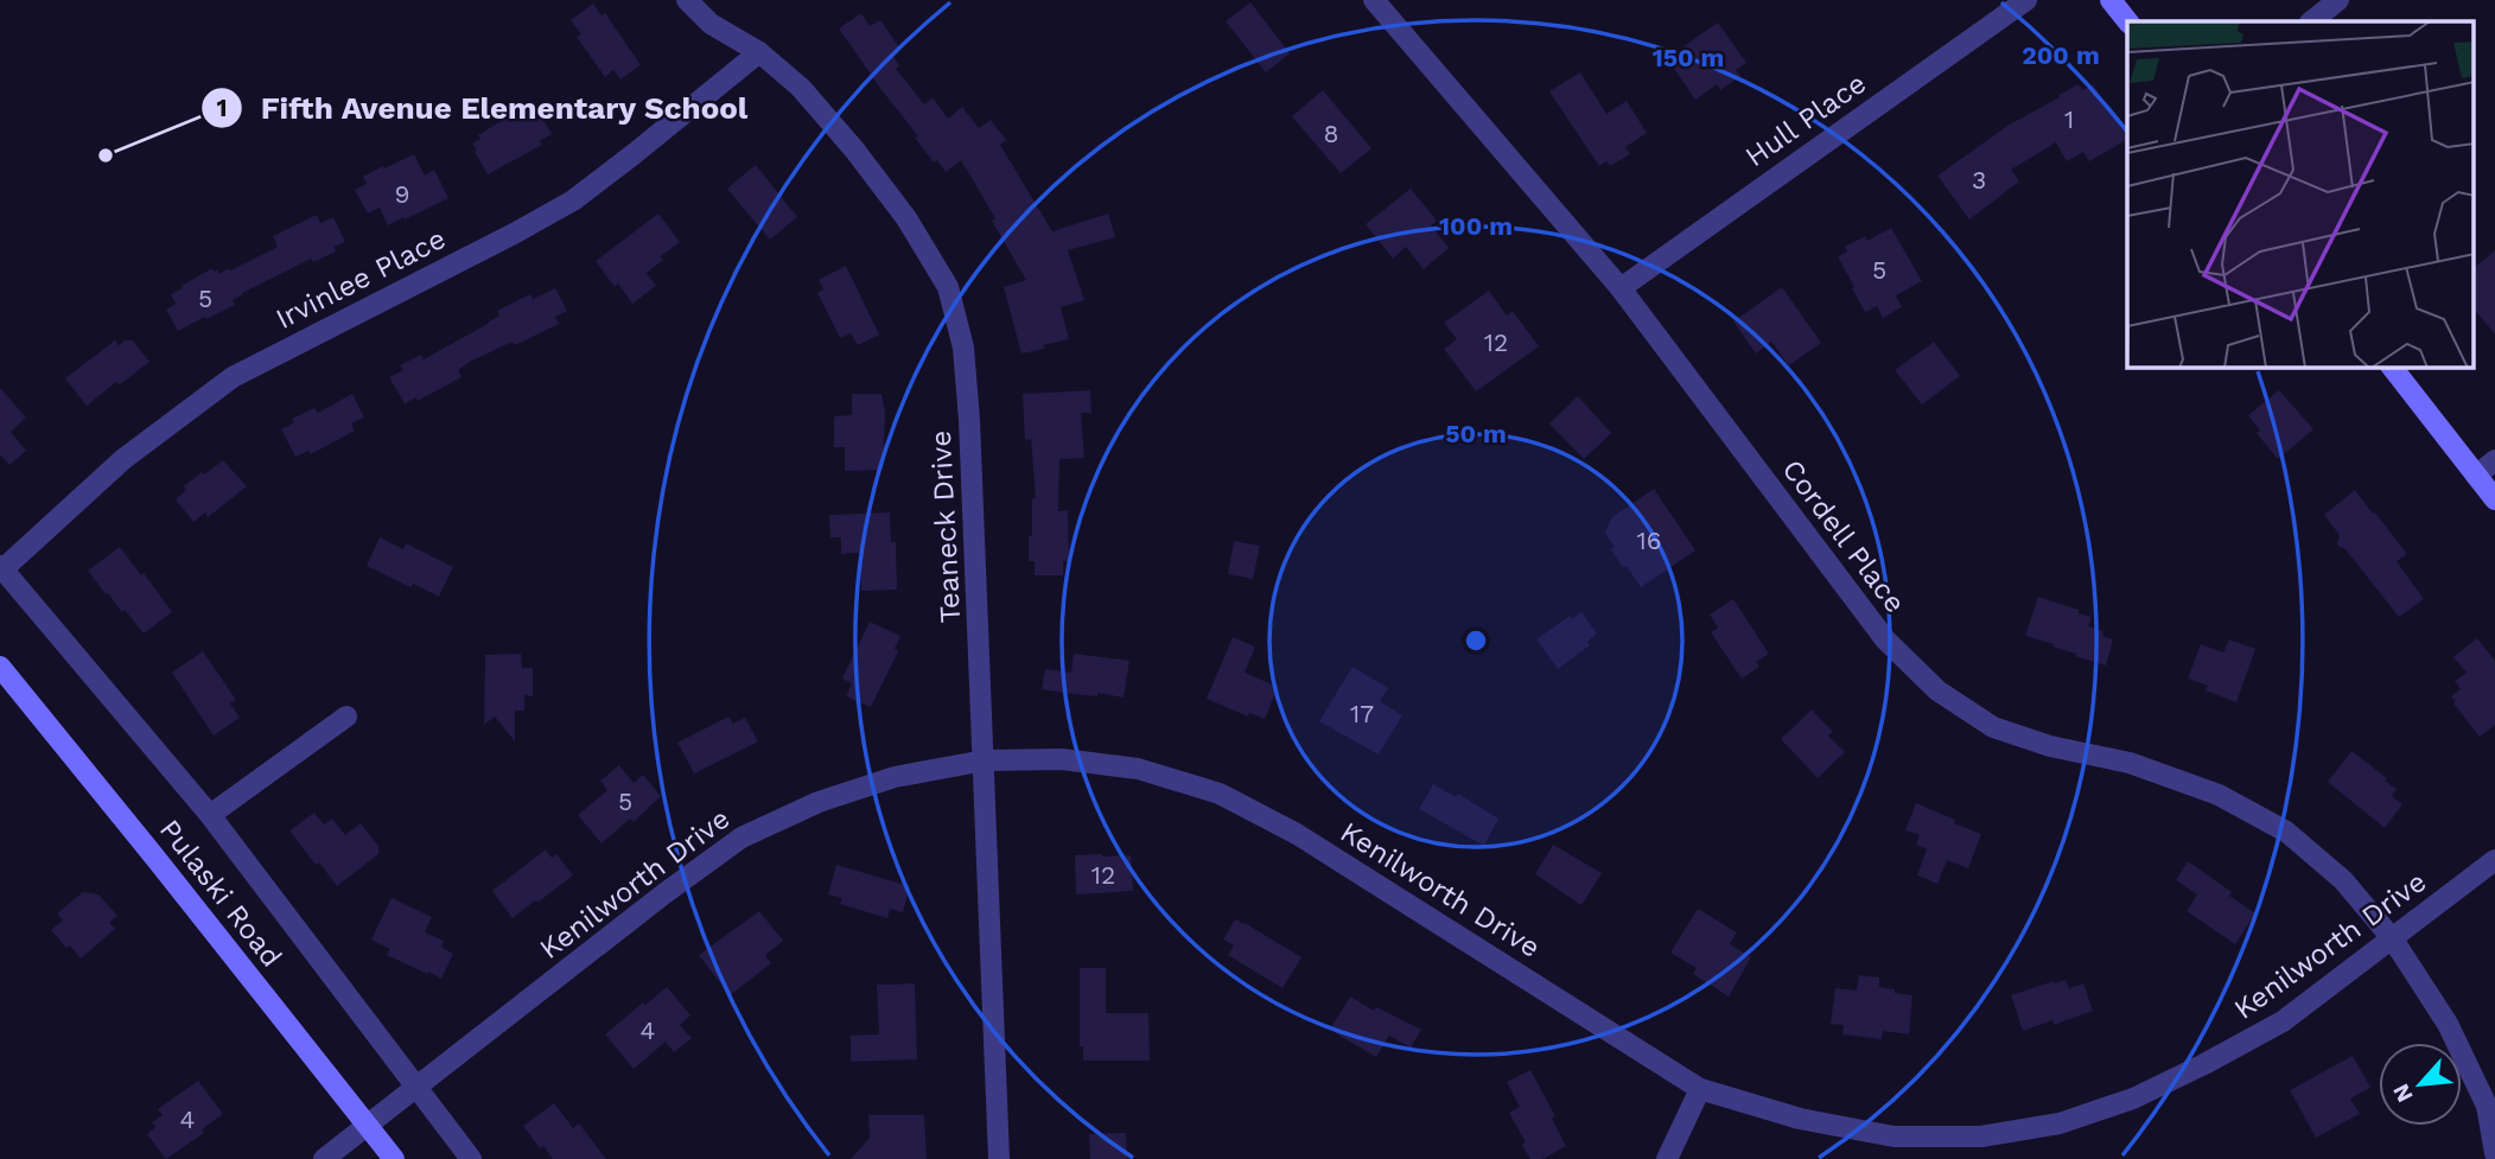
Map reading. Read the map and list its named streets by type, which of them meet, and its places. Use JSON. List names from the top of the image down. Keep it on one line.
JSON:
{"streets":{"main road":["Pulaski Road"],"street":["Hull Place","Irvinlee Place","Teaneck Drive","Cordell Place","Kenilworth Drive"]},"crossings":[["Hull Place","Cordell Place"],["Irvinlee Place","Teaneck Drive"],["Teaneck Drive","Kenilworth Drive"],["Cordell Place","Kenilworth Drive"],["Kenilworth Drive","Pulaski Road"]],"places":["Fifth Avenue Elementary School"],"house_numbers":["1","8","3","9","5","5","12","16","17","5","12","4","4"],"north":"bottom left","rings":["200 m","150 m","100 m","50 m"]}
